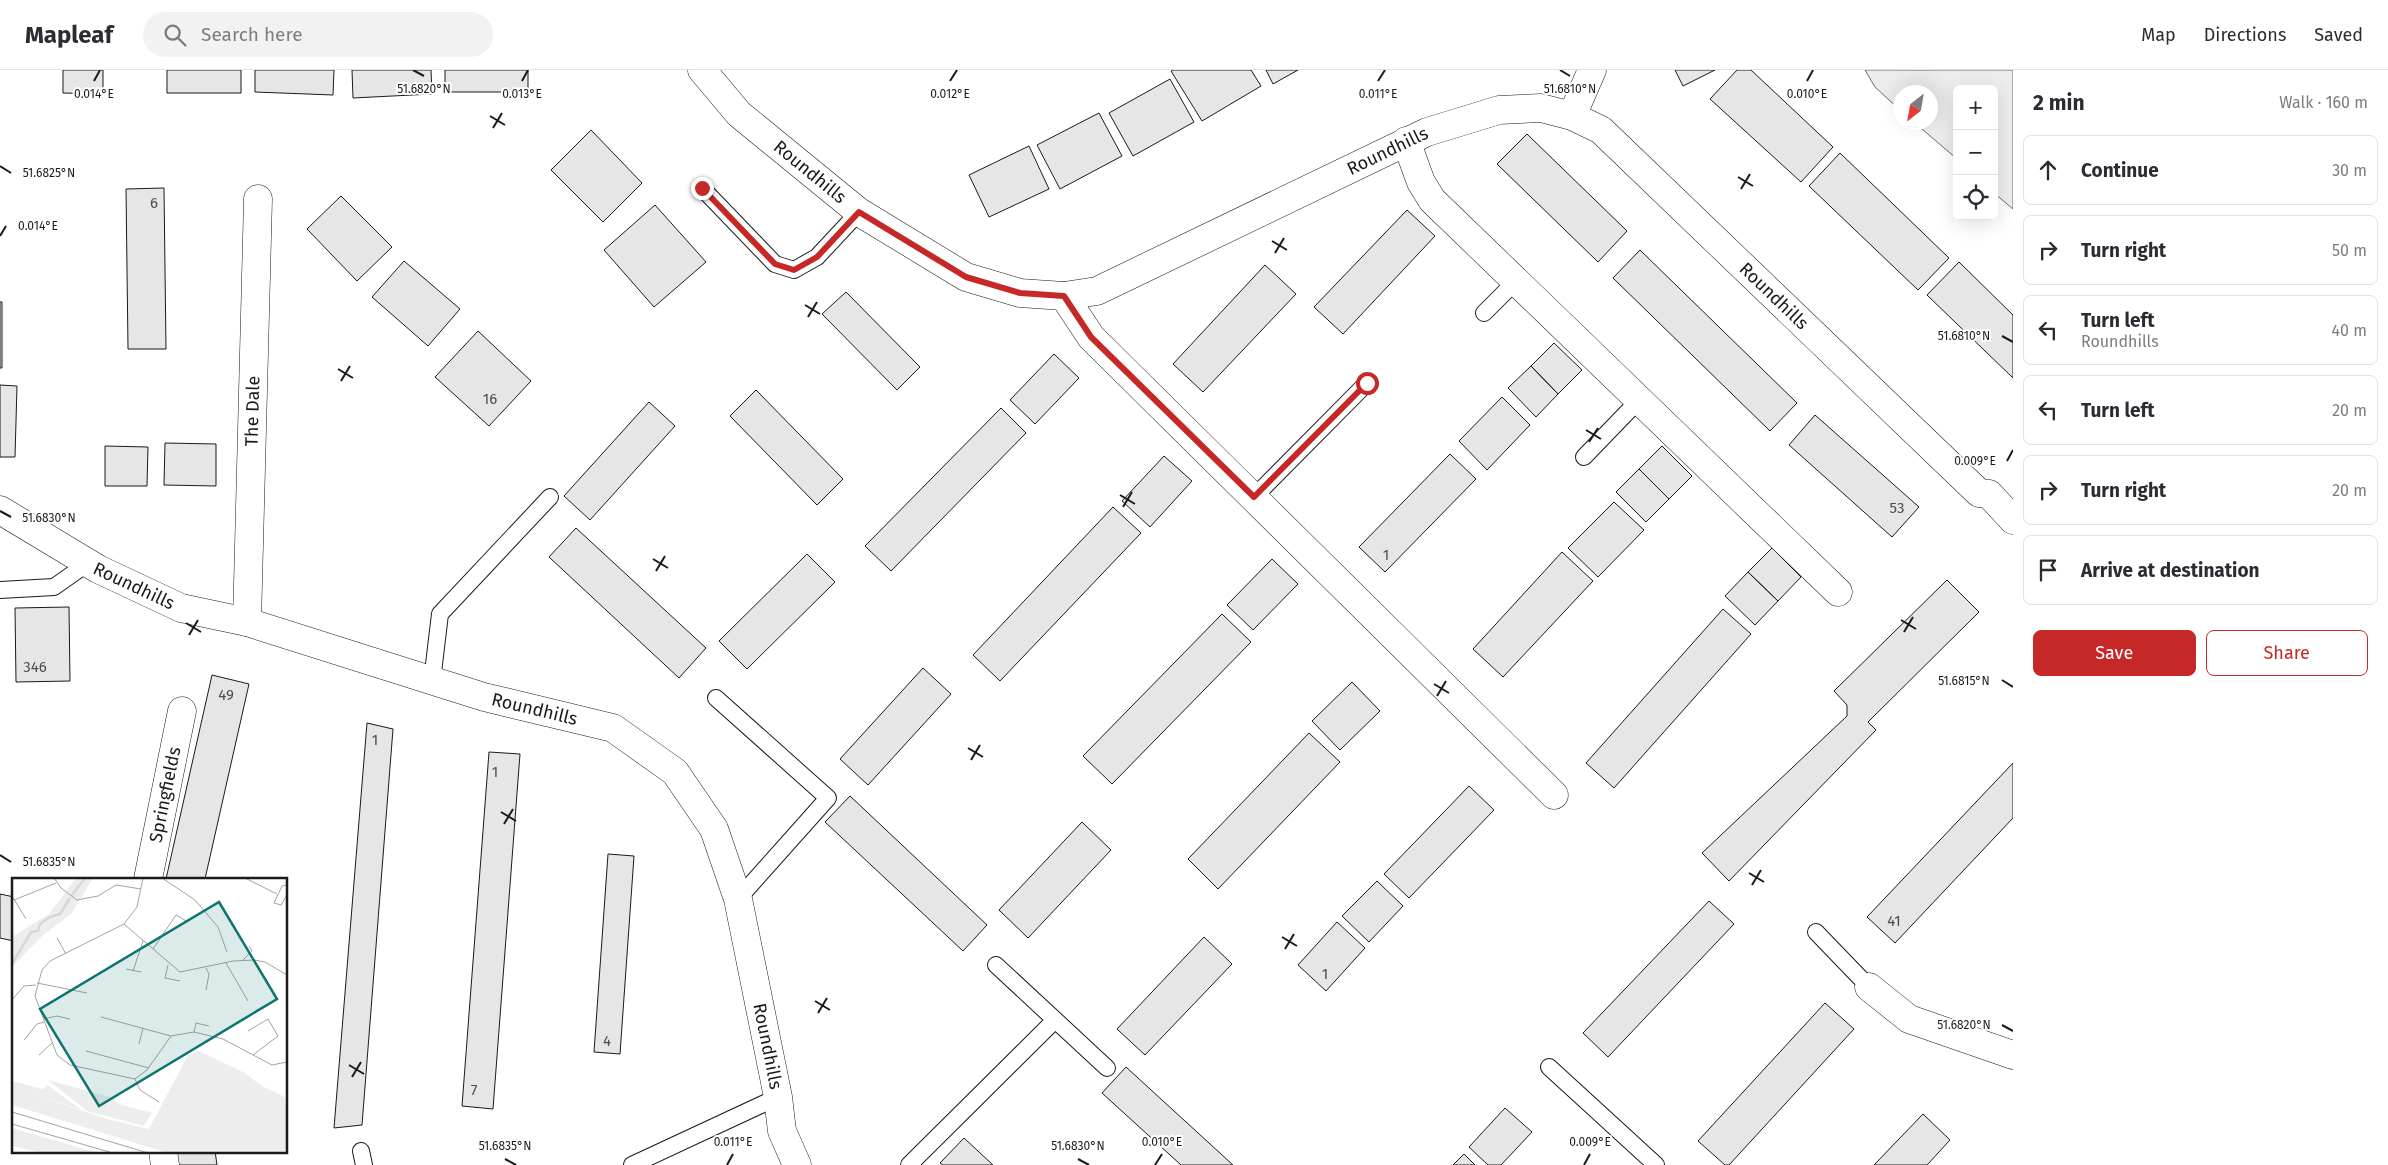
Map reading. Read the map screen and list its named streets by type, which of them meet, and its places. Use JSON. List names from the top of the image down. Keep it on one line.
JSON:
{"streets":{"street":["Roundhills","The Dale","Springfields"]},"crossings":[["Roundhills","The Dale"]],"house_numbers":["6","16","53","1","346","49","1","1","41","1","4","7"],"north":"bottom left","page":{"header":"Mapleaf","search":"Search here","nav":["Map","Directions","Saved"],"heading":["2 min","Walk · 160 m"],"map_buttons":["+","−"],"list":[["Continue","30 m"],["Turn right","50 m"],["Turn left","Roundhills","40 m"],["Turn left","20 m"],["Turn right","20 m"],"Arrive at destination"],"buttons":["Save","Share"]},"coordinates":["51.6820°N","51.6810°N","0.014°E","0.013°E","0.012°E","0.011°E","0.010°E","51.6825°N","0.009°E","51.6830°N","51.6815°N","51.6835°N"]}
